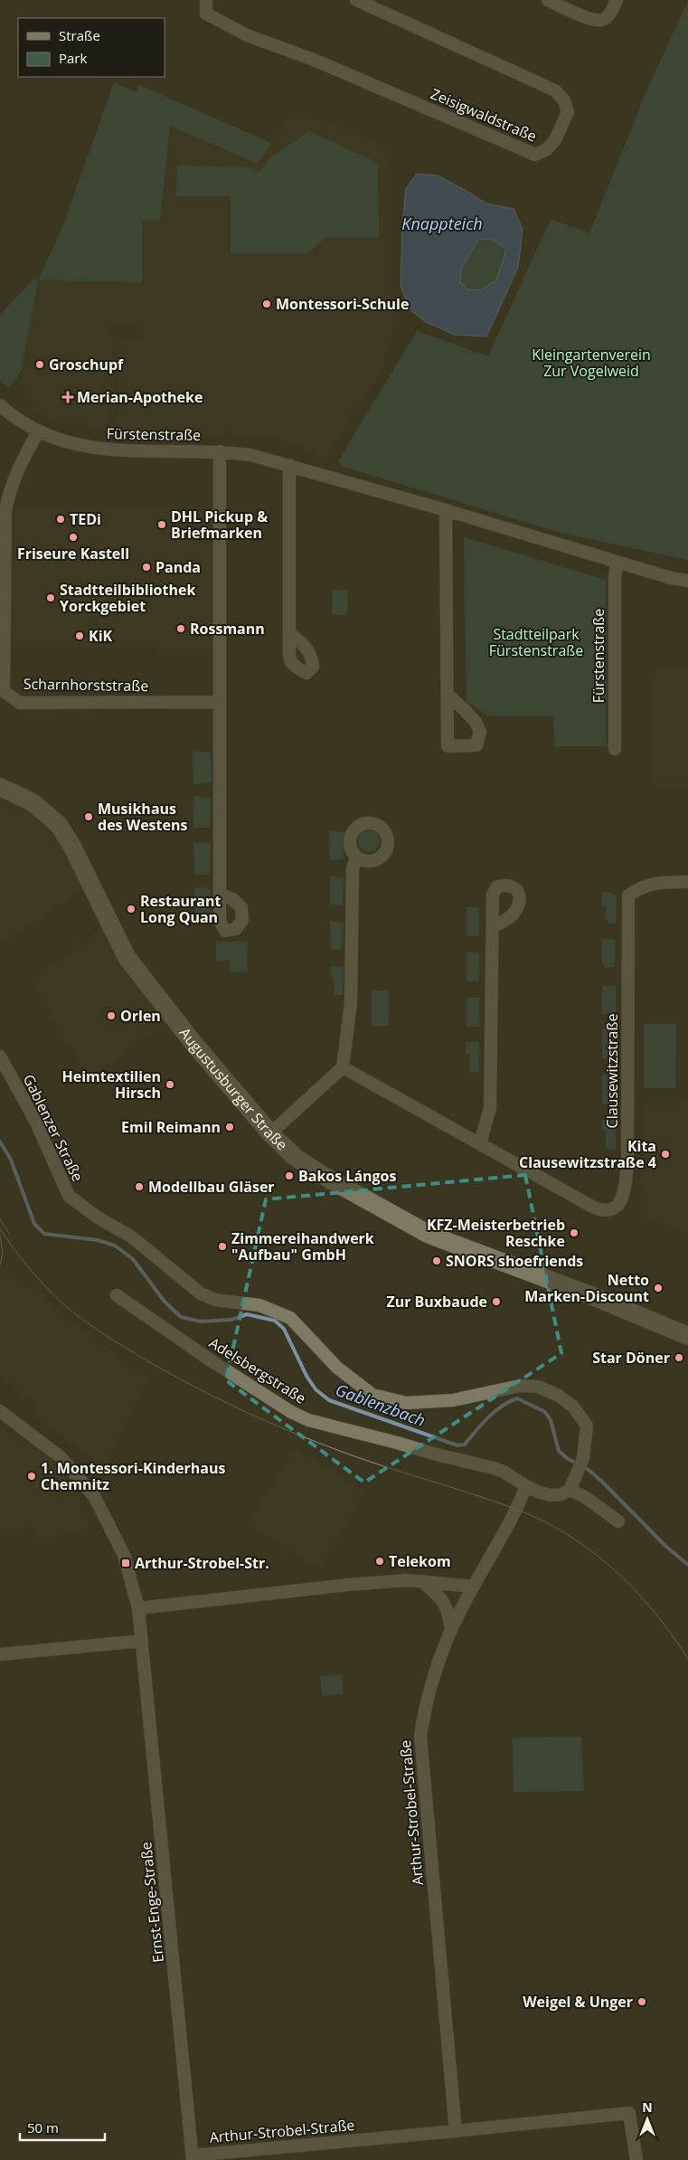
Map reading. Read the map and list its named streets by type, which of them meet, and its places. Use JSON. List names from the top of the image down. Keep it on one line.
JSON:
{"streets":{"main road":["Augustusburger Straße"],"street":["Zeisigwaldstraße","Fürstenstraße","Scharnhorststraße","Clausewitzstraße","Gablenzer Straße","Adelsbergstraße","Arthur-Strobel-Straße","Ernst-Enge-Straße"]},"crossings":[["Fürstenstraße","Scharnhorststraße"],["Gablenzer Straße","Adelsbergstraße"],["Adelsbergstraße","Arthur-Strobel-Straße"],["Arthur-Strobel-Straße","Ernst-Enge-Straße"]],"water":["Knappteich","Gablenzbach"],"parks":["Kleingartenverein Zur Vogelweid","Stadtteilpark Fürstenstraße"],"places":{"other":["Montessori-Schule","Groschupf","TEDi","DHL Pickup & Briefmarken","Friseure Kastell","Panda","Stadtteilbibliothek Yorckgebiet","Rossmann","KiK","Musikhaus des Westens","Restaurant Long Quan","Orlen","Heimtextilien Hirsch","Emil Reimann","Kita Clausewitzstraße 4","Bakos Lángos","Modellbau Gläser","KFZ-Meisterbetrieb Reschke","Zimmereihandwerk \"Aufbau\" GmbH","SNORS shoefriends","Netto Marken-Discount","Zur Buxbaude","Star Döner","1. Montessori-Kinderhaus Chemnitz","Telekom","Weigel & Unger"],"health":["Merian-Apotheke"],"transit":["Arthur-Strobel-Str."]},"legend":["Straße","Park"],"scale_bar":"50 m","north":"top"}
